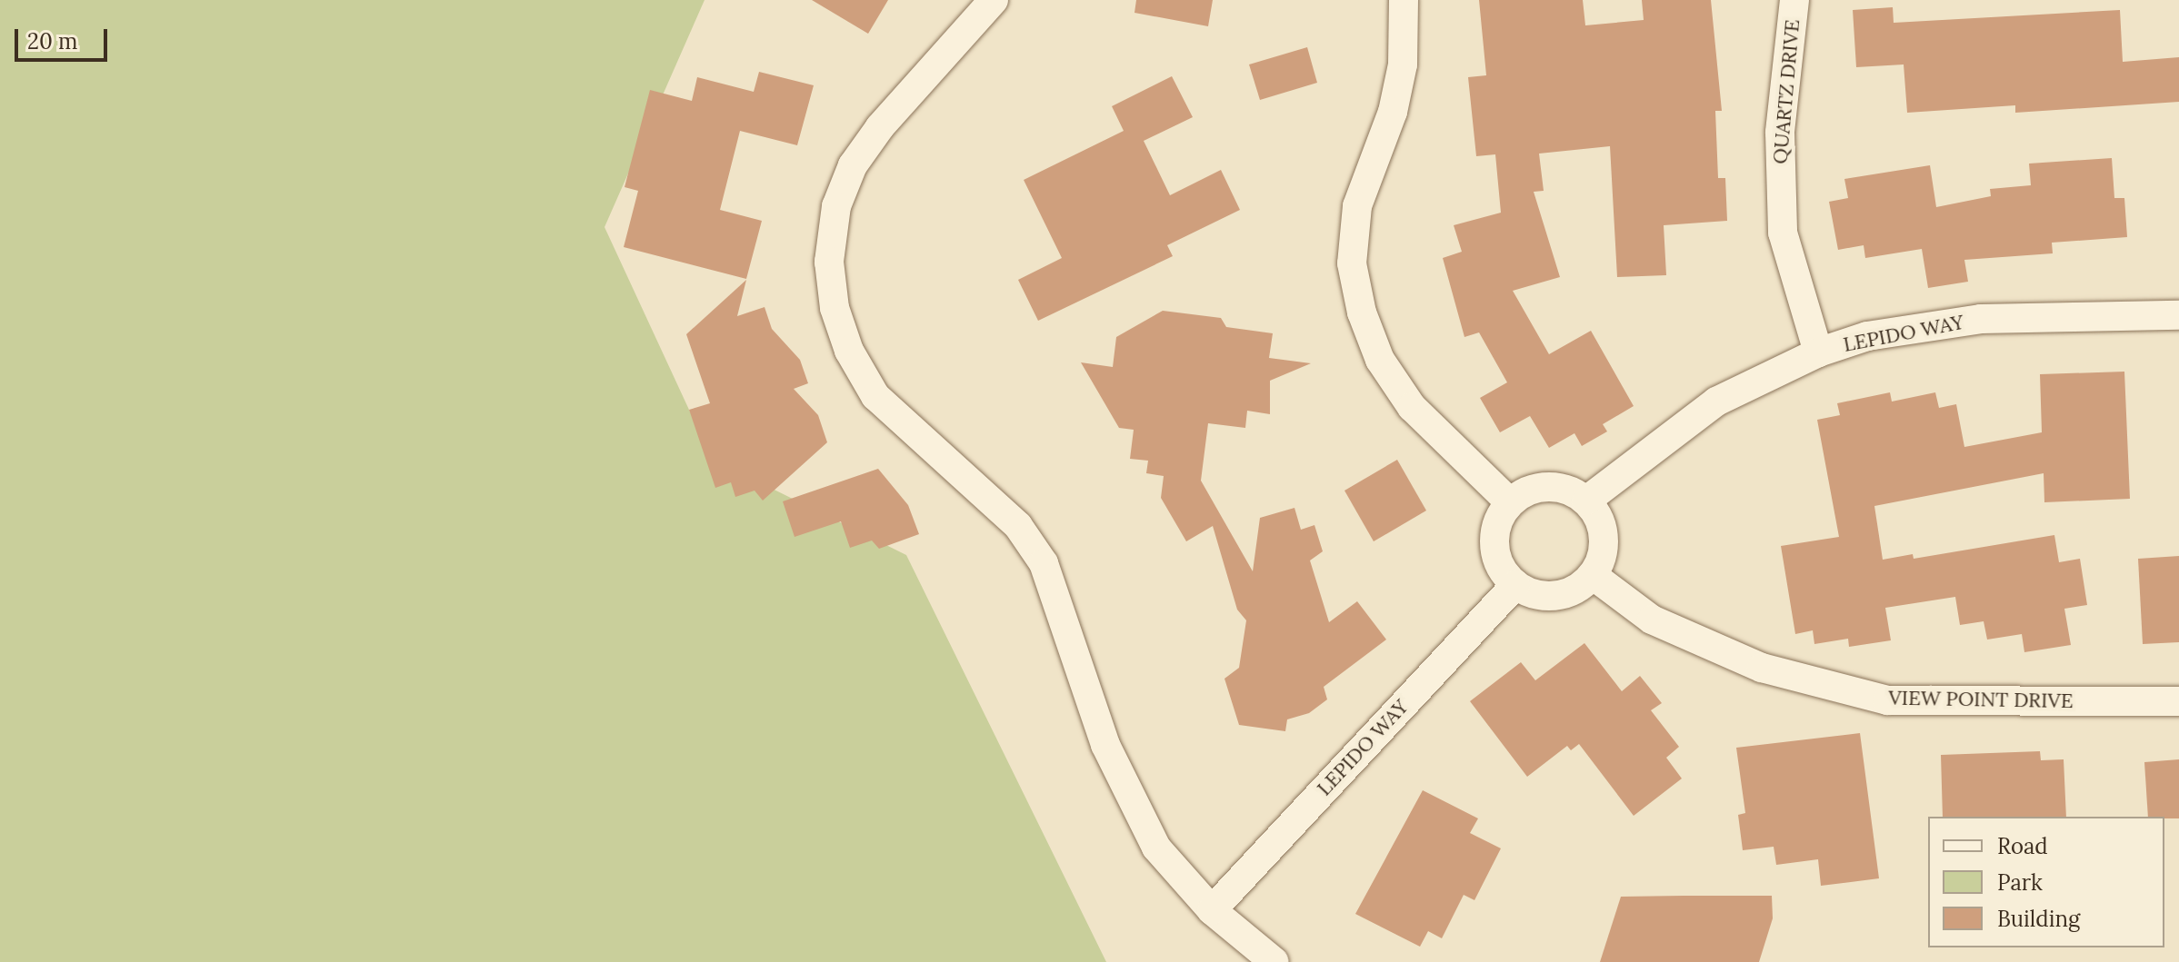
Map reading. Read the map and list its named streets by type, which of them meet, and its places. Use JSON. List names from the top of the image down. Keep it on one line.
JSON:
{"streets":{"street":["QUARTZ DRIVE","LEPIDO WAY","VIEW POINT DRIVE"]},"crossings":[["QUARTZ DRIVE","LEPIDO WAY"],["LEPIDO WAY","VIEW POINT DRIVE"]],"legend":["Road","Park","Building"],"scale_bar":"20 m"}
